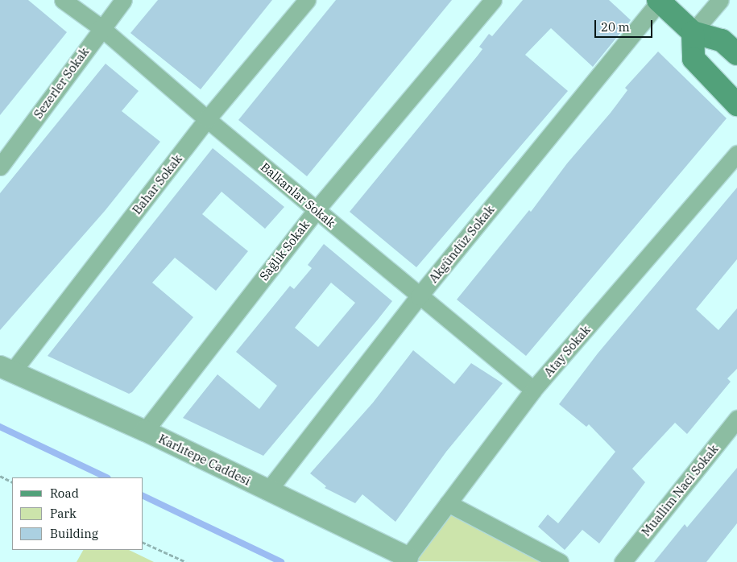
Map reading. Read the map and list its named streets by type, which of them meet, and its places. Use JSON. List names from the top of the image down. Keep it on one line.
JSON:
{"streets":{"street":["Sezerler Sokak","Bahar Sokak","Balkanlar Sokak","Akgündüz Sokak","Sağlık Sokak","Atay Sokak","Karlıtepe Caddesi","Muallim Naci Sokak"]},"crossings":[["Sezerler Sokak","Balkanlar Sokak"],["Bahar Sokak","Balkanlar Sokak"],["Bahar Sokak","Karlıtepe Caddesi"],["Balkanlar Sokak","Akgündüz Sokak"],["Balkanlar Sokak","Sağlık Sokak"],["Balkanlar Sokak","Atay Sokak"],["Akgündüz Sokak","Karlıtepe Caddesi"],["Sağlık Sokak","Karlıtepe Caddesi"],["Atay Sokak","Karlıtepe Caddesi"]],"legend":["Road","Park","Building"],"scale_bar":"20 m"}
